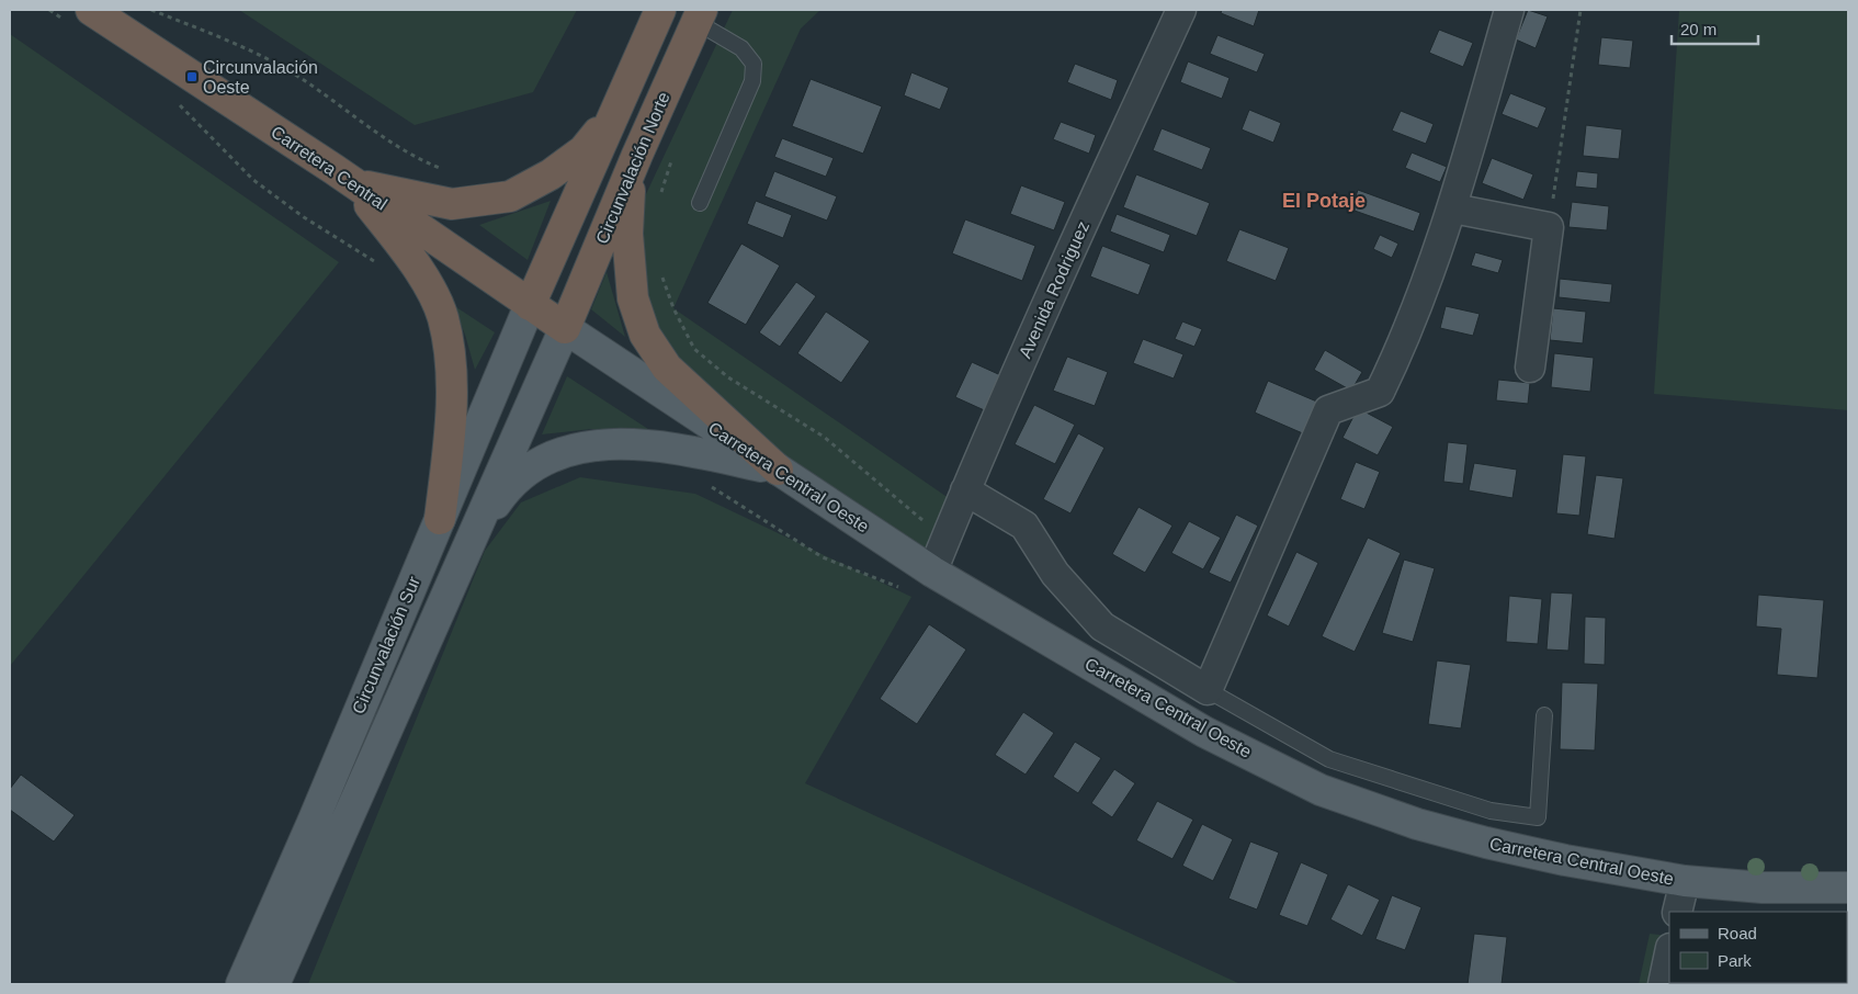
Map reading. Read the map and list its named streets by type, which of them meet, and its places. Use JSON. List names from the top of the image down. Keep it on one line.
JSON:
{"streets":{"highway":["Carretera Central","Circunvalación Norte"],"main road":["Carretera Central Oeste","Circunvalación Sur"],"street":["Avenida Rodriguez"]},"crossings":[["Carretera Central","Circunvalación Norte"],["Carretera Central","Carretera Central Oeste"],["Carretera Central","Circunvalación Sur"],["Circunvalación Norte","Carretera Central Oeste"],["Circunvalación Norte","Circunvalación Sur"],["Avenida Rodriguez","Carretera Central Oeste"],["Carretera Central Oeste","Circunvalación Sur"]],"districts":["El Potaje"],"places":{"transit":["Circunvalación Oeste"]},"legend":["Road","Park"],"scale_bar":"20 m"}
